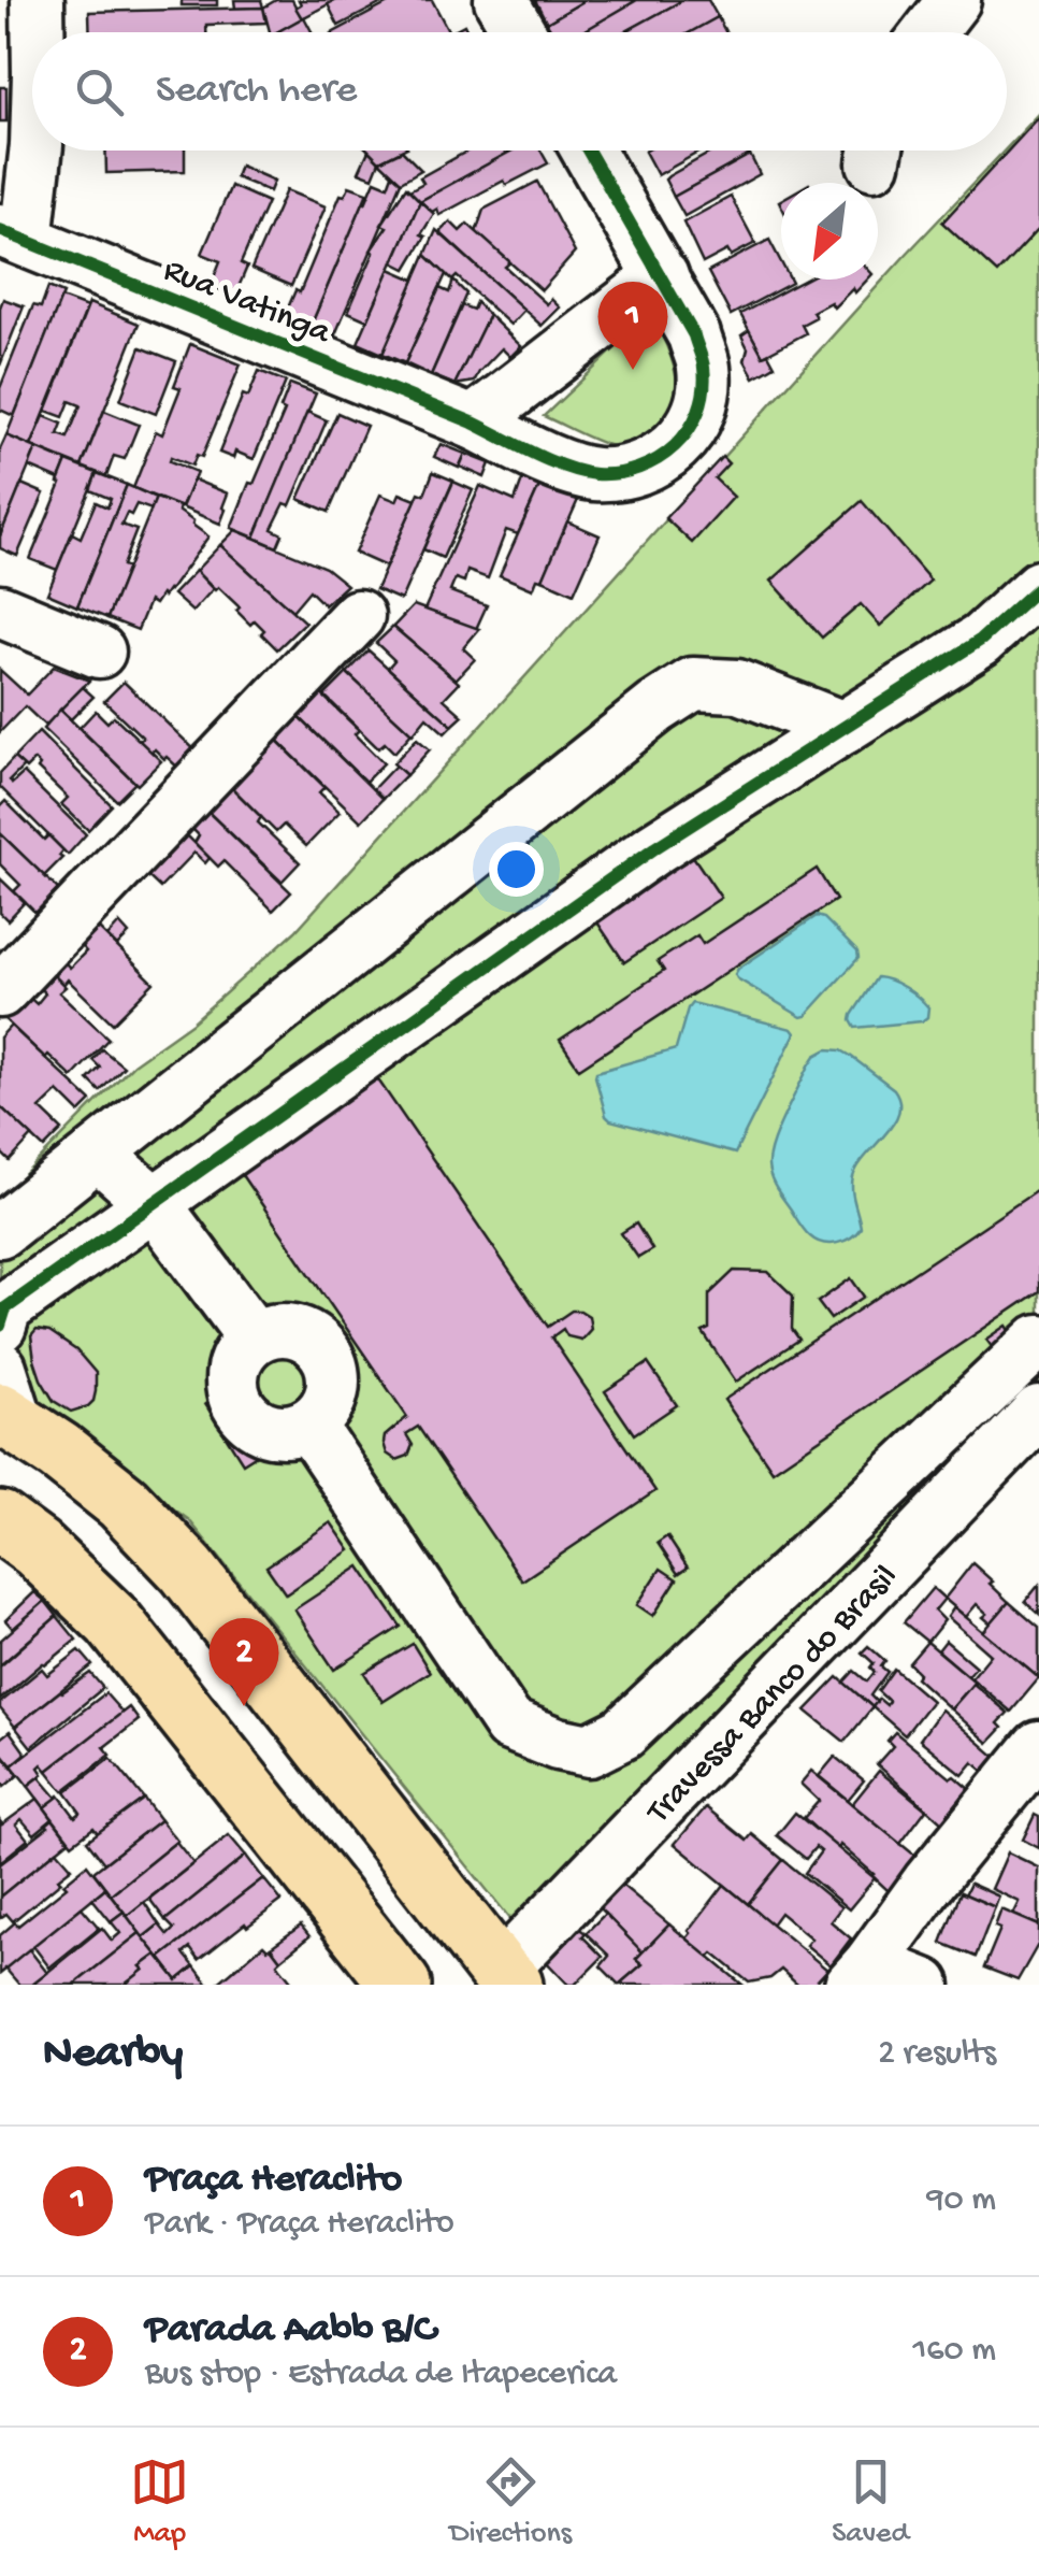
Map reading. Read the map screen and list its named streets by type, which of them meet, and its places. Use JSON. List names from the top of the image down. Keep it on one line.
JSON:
{"streets":{"street":["Rua Vatinga","Travessa Banco do Brasil"]},"north":"bottom left","page":{"search":"Search here","pins":["1","2"],"heading":["Nearby","2 results"],"list":[{"mark":"1","name":"Praça Heraclito","note":"Park · Praça Heraclito","value":"90 m"},{"mark":"2","name":"Parada Aabb B/C","note":"Bus stop · Estrada de Itapecerica","value":"160 m"}],"nav":["Map","Directions","Saved"]}}
